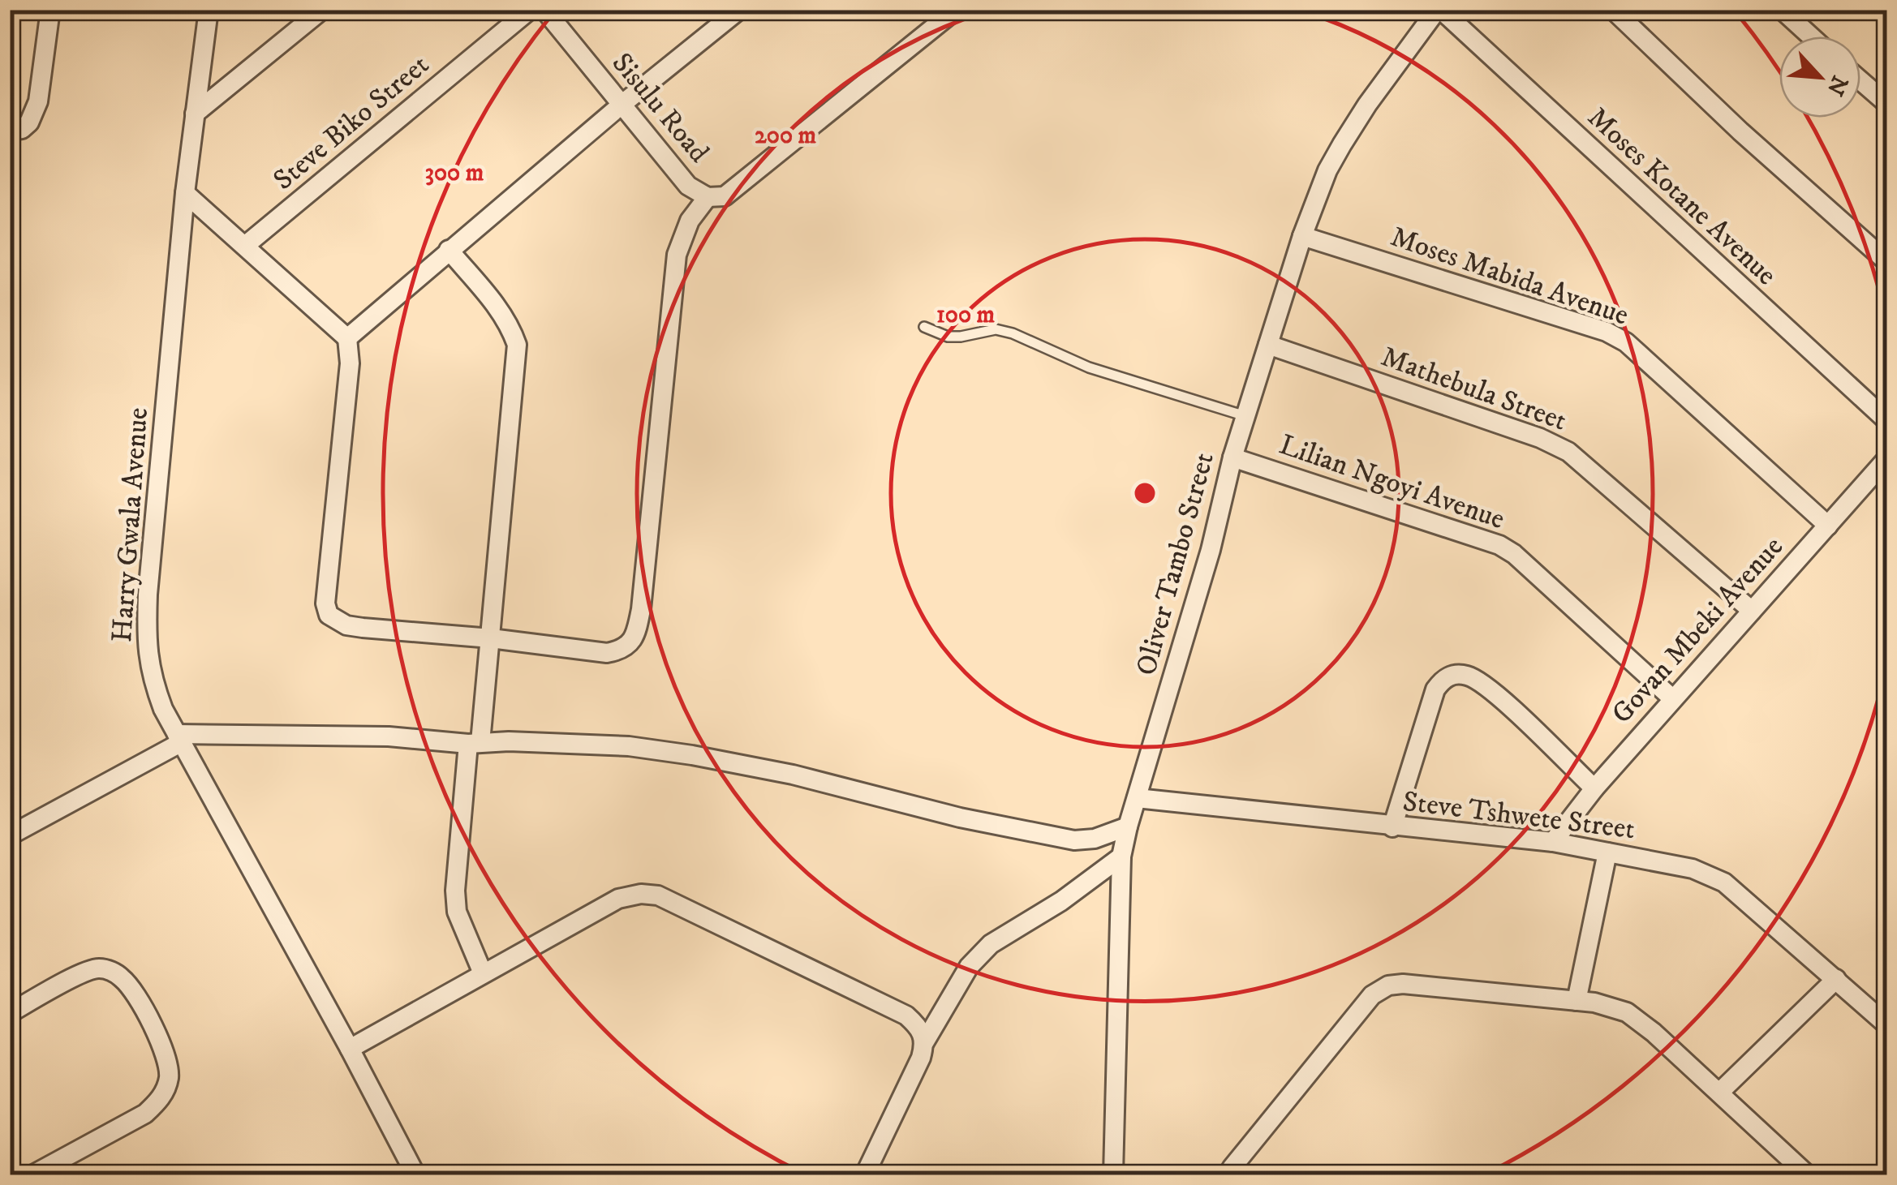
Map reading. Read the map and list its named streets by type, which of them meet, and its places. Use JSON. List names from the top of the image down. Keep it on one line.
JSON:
{"streets":{"street":["Sisulu Road","Steve Biko Street","Moses Kotane Avenue","Moses Mabida Avenue","Mathebula Street","Lilian Ngoyi Avenue","Harry Gwala Avenue","Oliver Tambo Street","Govan Mbeki Avenue","Steve Tshwete Street"]},"crossings":[["Moses Kotane Avenue","Oliver Tambo Street"],["Moses Mabida Avenue","Oliver Tambo Street"],["Moses Mabida Avenue","Govan Mbeki Avenue"],["Mathebula Street","Oliver Tambo Street"],["Mathebula Street","Govan Mbeki Avenue"],["Lilian Ngoyi Avenue","Oliver Tambo Street"],["Lilian Ngoyi Avenue","Govan Mbeki Avenue"],["Oliver Tambo Street","Steve Tshwete Street"],["Govan Mbeki Avenue","Steve Tshwete Street"]],"north":"bottom right","rings":["200 m","300 m","100 m"]}
